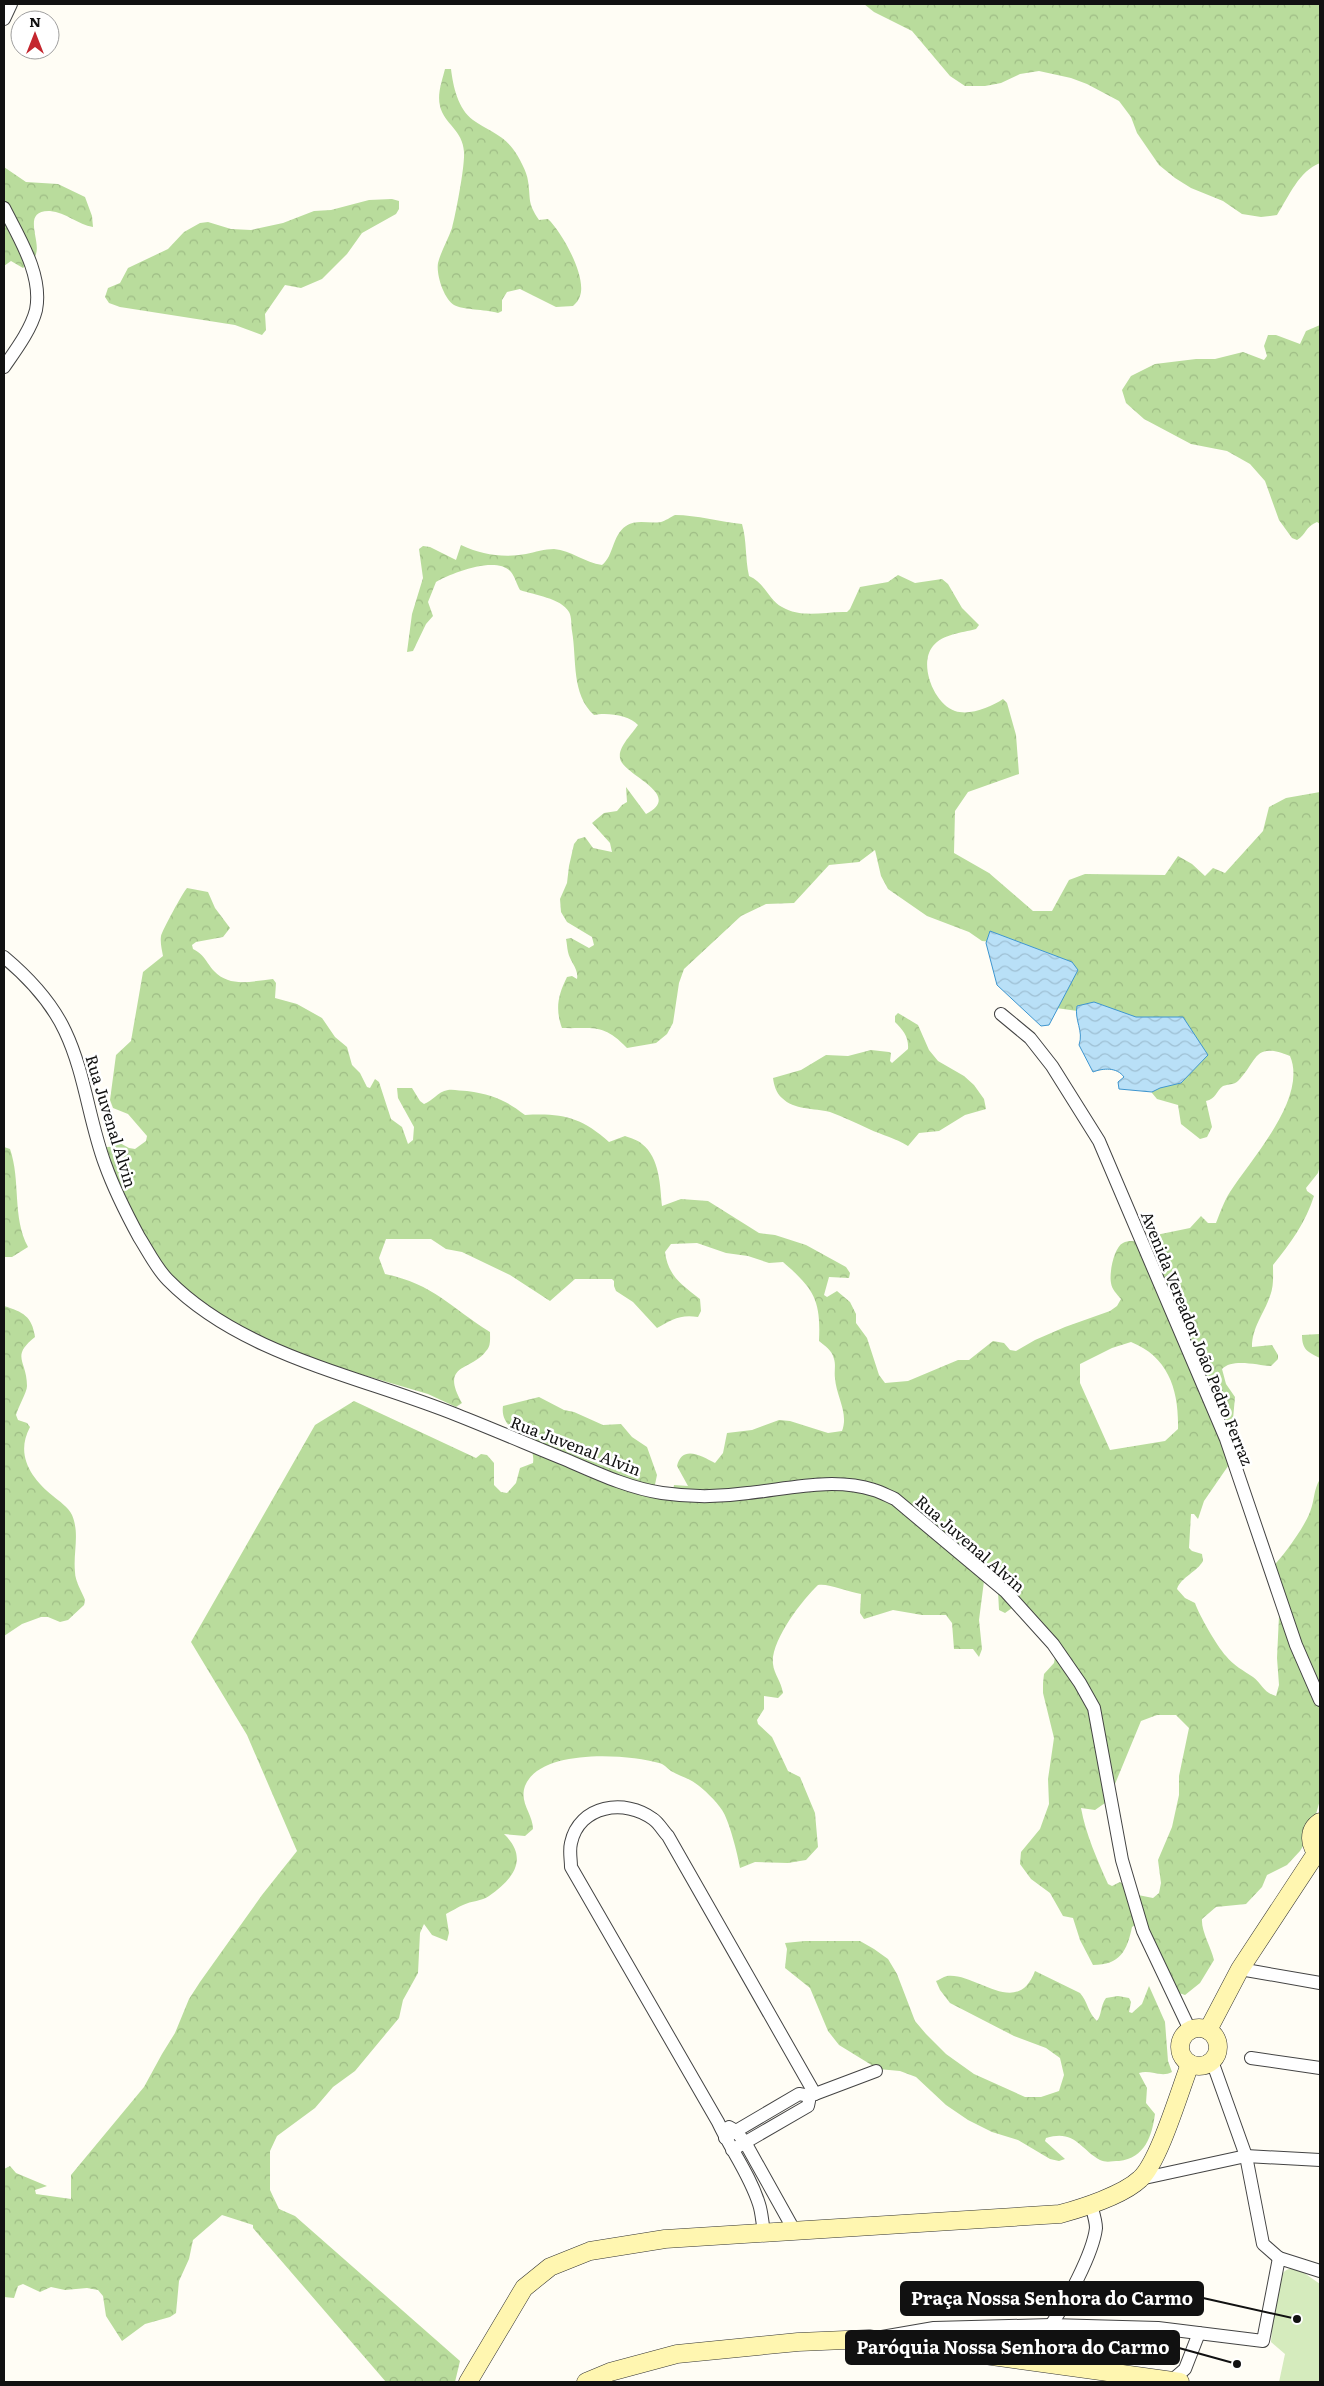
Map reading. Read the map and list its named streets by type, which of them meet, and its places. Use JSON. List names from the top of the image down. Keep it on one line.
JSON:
{"streets":{"street":["Rua Juvenal Alvin","Avenida Vereador João Pedro Ferraz"]},"places":["Praça Nossa Senhora do Carmo","Paróquia Nossa Senhora do Carmo"],"north":"top"}
